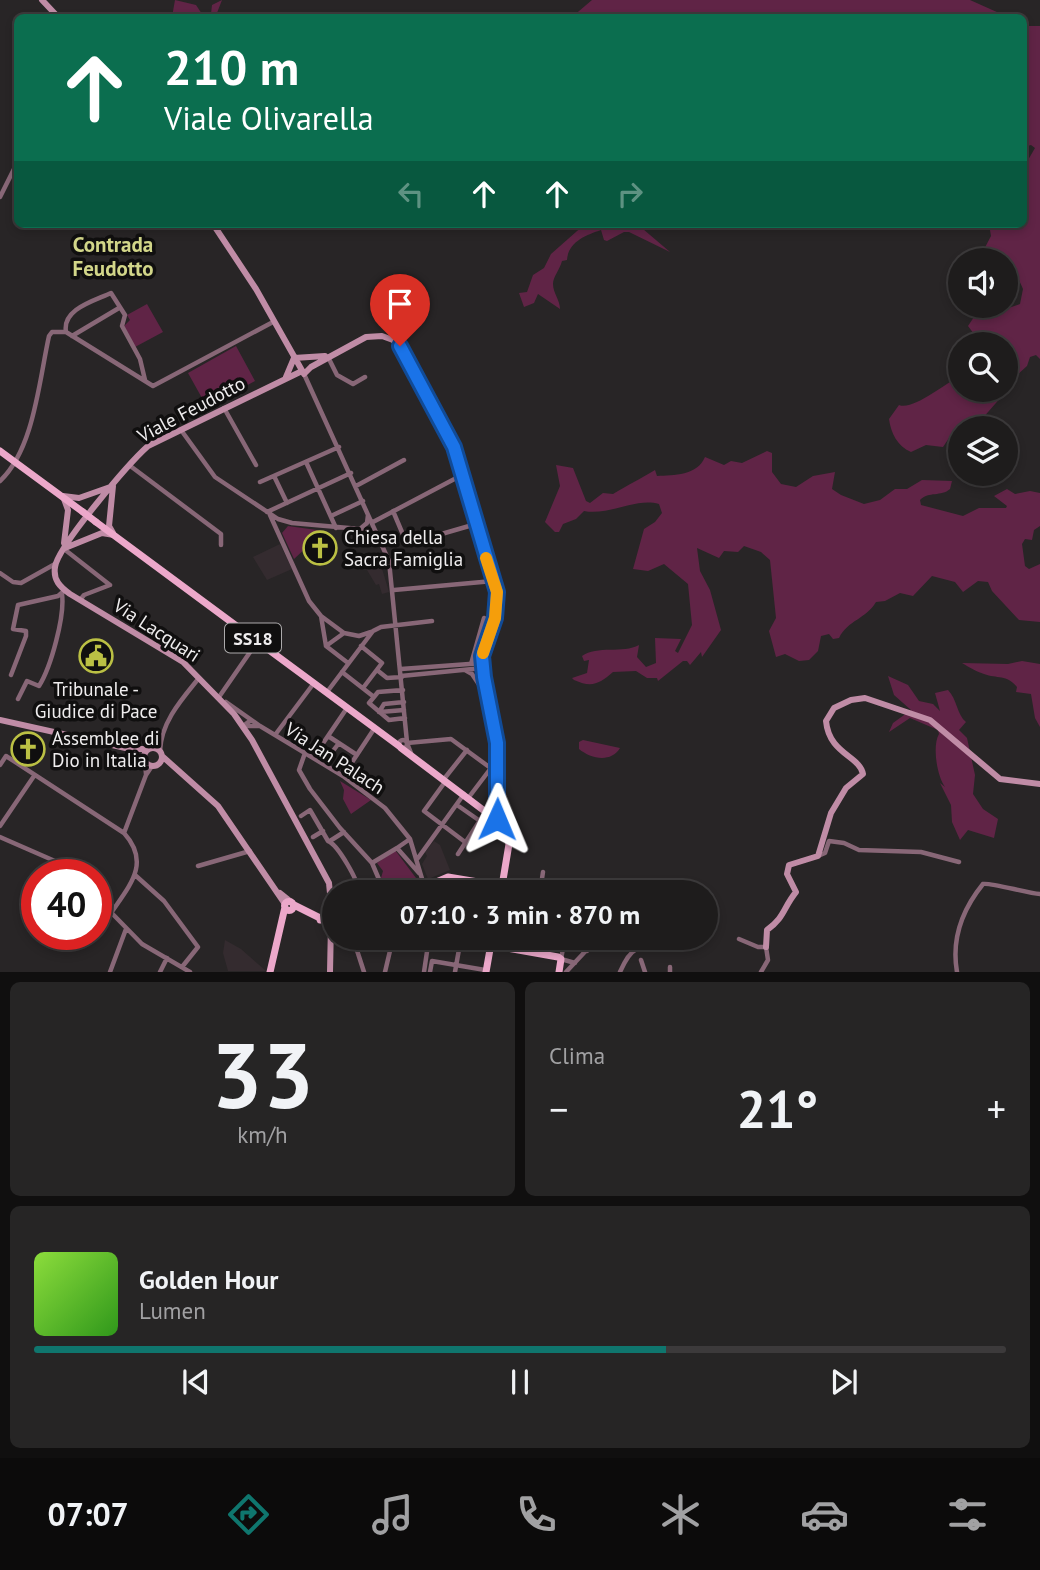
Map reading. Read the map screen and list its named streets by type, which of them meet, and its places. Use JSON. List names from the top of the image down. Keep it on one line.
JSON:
{"streets":{"main road":["SS18"],"street":["Viale Feudotto","Via Lacquari","Via Jan Palach"]},"crossings":[["Via Lacquari","Via Jan Palach"]],"districts":["Contrada Feudotto"],"places":{"church":["Chiesa della Sacra Famiglia","Assemblee di Dio in Italia"],"public building":["Tribunale - Giudice di Pace"]},"page":{"turn":["210 m","Viale Olivarella"],"limit":"40","trip":"07:10 · 3 min · 870 m","tile":[["33","km/h"],"Clima"],"heat":["−","21°","+"],"song":["Golden Hour","Lumen"],"tabs":"07:07"}}
